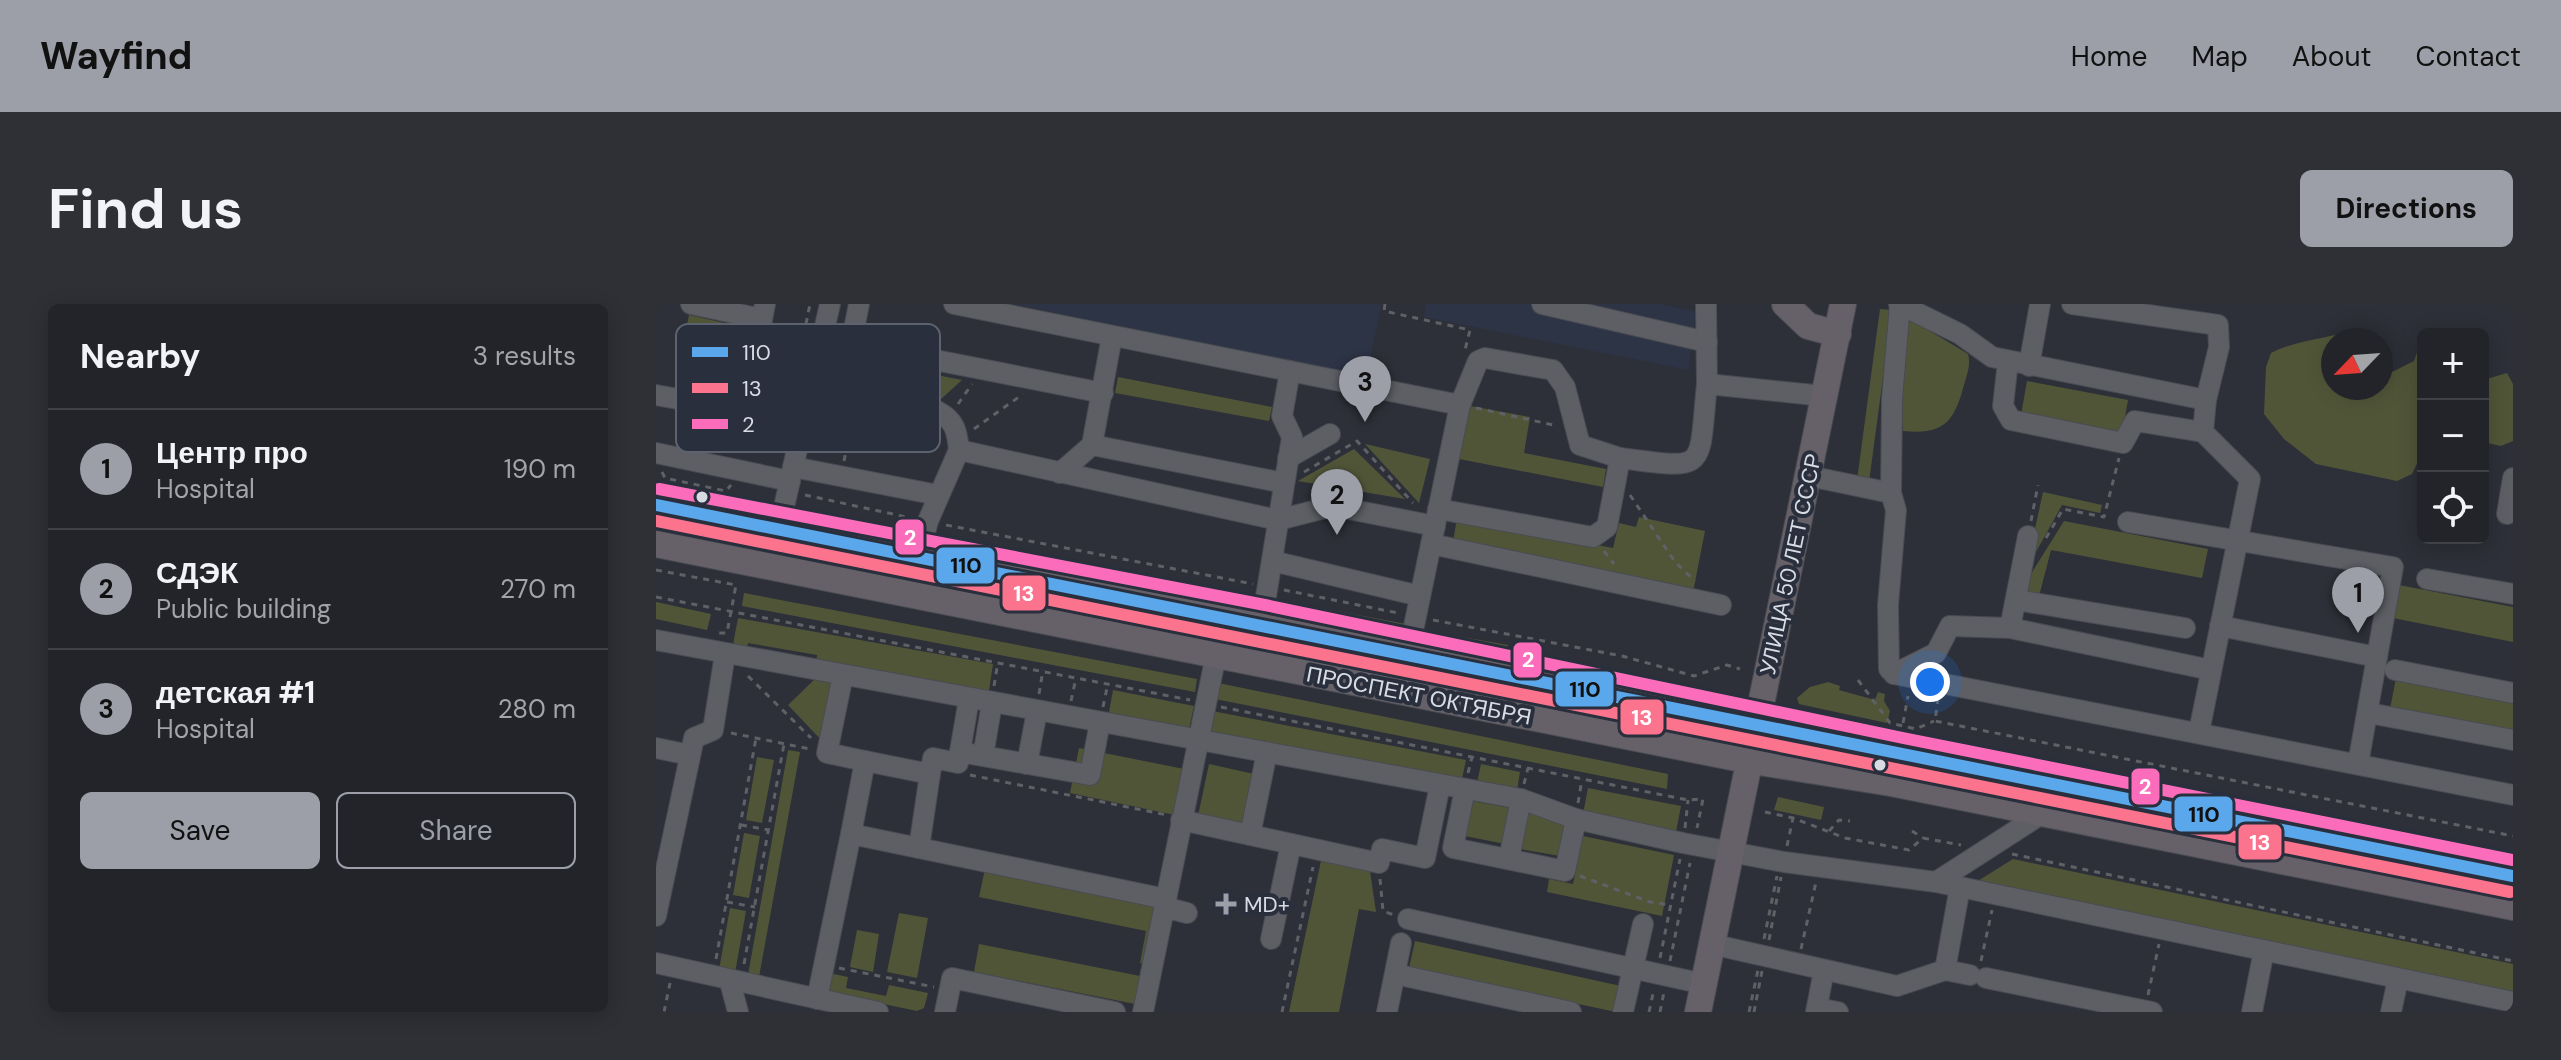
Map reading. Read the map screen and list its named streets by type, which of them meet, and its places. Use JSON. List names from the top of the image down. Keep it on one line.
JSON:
{"streets":{"main road":["УЛИЦА 50 ЛЕТ СССР","ПРОСПЕКТ ОКТЯБРЯ"]},"crossings":[["УЛИЦА 50 ЛЕТ СССР","ПРОСПЕКТ ОКТЯБРЯ"]],"places":{"health":["MD+"]},"lines":["transit line 2","transit line 110","transit line 13"],"legend":["110","13","2"],"north":"bottom left","page":{"header":"Wayfind","nav":["Home","Map","About","Contact"],"buttons":["Directions",["Save","Share"]],"title":"Find us","heading":["Nearby","3 results"],"map_buttons":["+","−"],"pins":["3","2","1"],"list":[{"mark":"1","name":"Центр про","note":"Hospital","value":"190 m"},{"mark":"2","name":"СДЭК","note":"Public building","value":"270 m"},{"mark":"3","name":"детская #1","note":"Hospital","value":"280 m"}]}}
